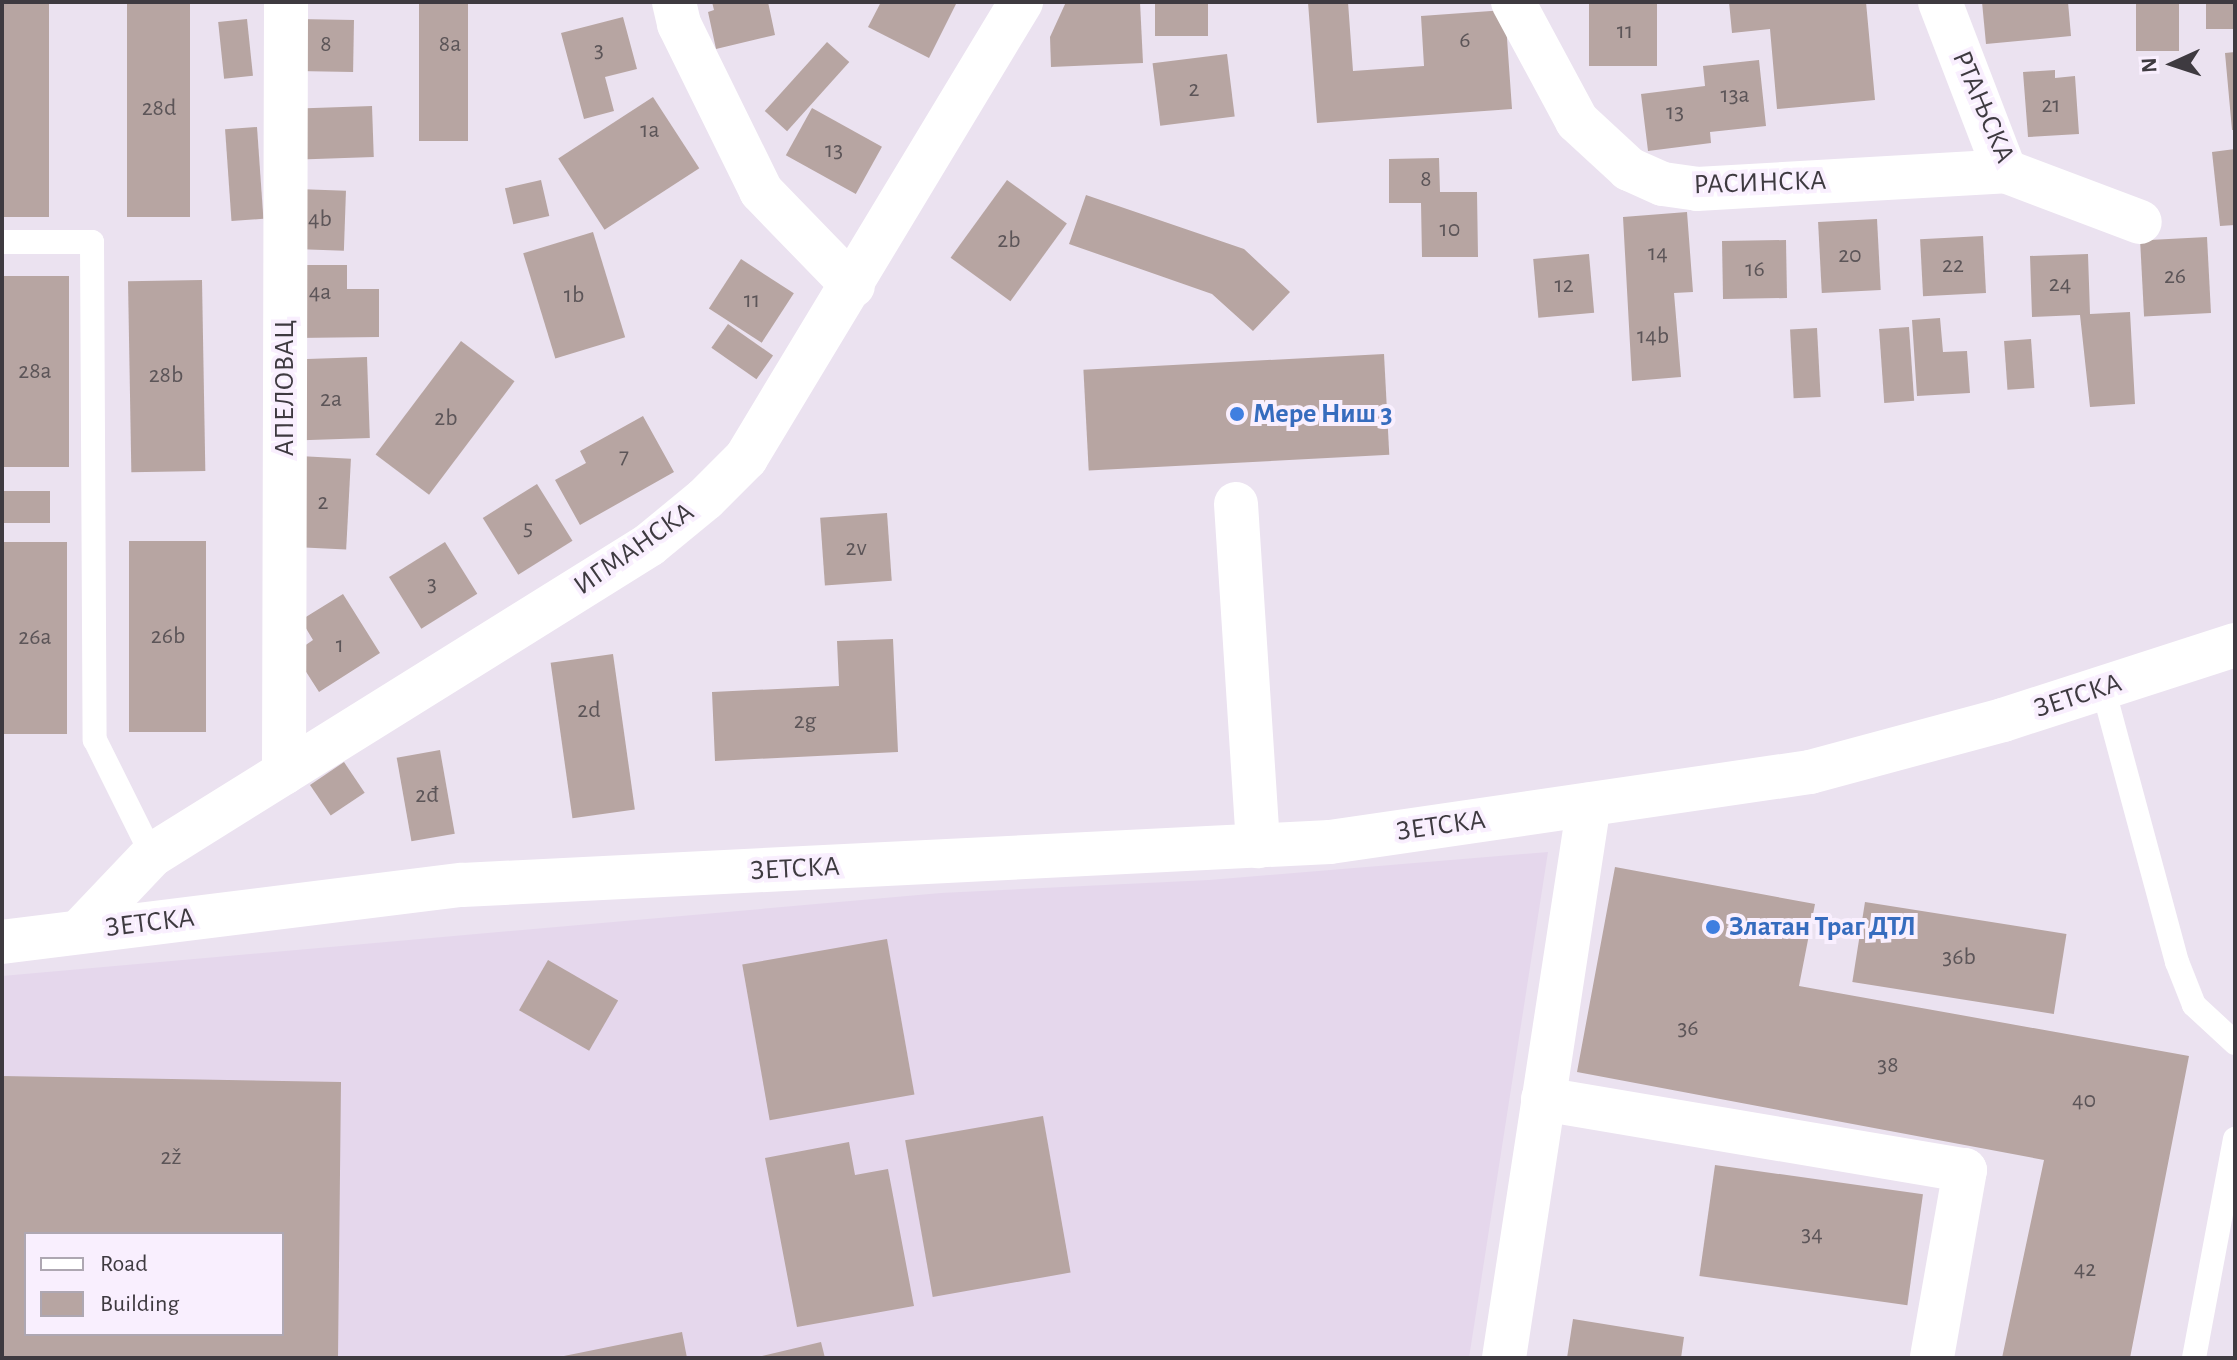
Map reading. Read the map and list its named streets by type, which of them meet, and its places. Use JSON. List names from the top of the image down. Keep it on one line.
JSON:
{"streets":{"street":["РТАЊСКА","РАСИНСКА","АПЕЛОВАЦ","ИГМАНСКА","ЗЕТСКА"]},"crossings":[["РТАЊСКА","РАСИНСКА"],["АПЕЛОВАЦ","ИГМАНСКА"],["ИГМАНСКА","ЗЕТСКА"]],"places":["Мере Ниш 3","Златан Траг ДТЛ"],"house_numbers":["11","6","8","8a","3","2","13a","21","28d","13","1a","13","8","4b","10","2b","14","20","22","16","26","24","12","4a","1b","11","14b","28a","28b","2a","2b","7","2","5","2v","3","26b","26a","1","2d","2g","2đ","36b","36","38","40","2ž","34","42"],"legend":["Road","Building"],"north":"left"}
